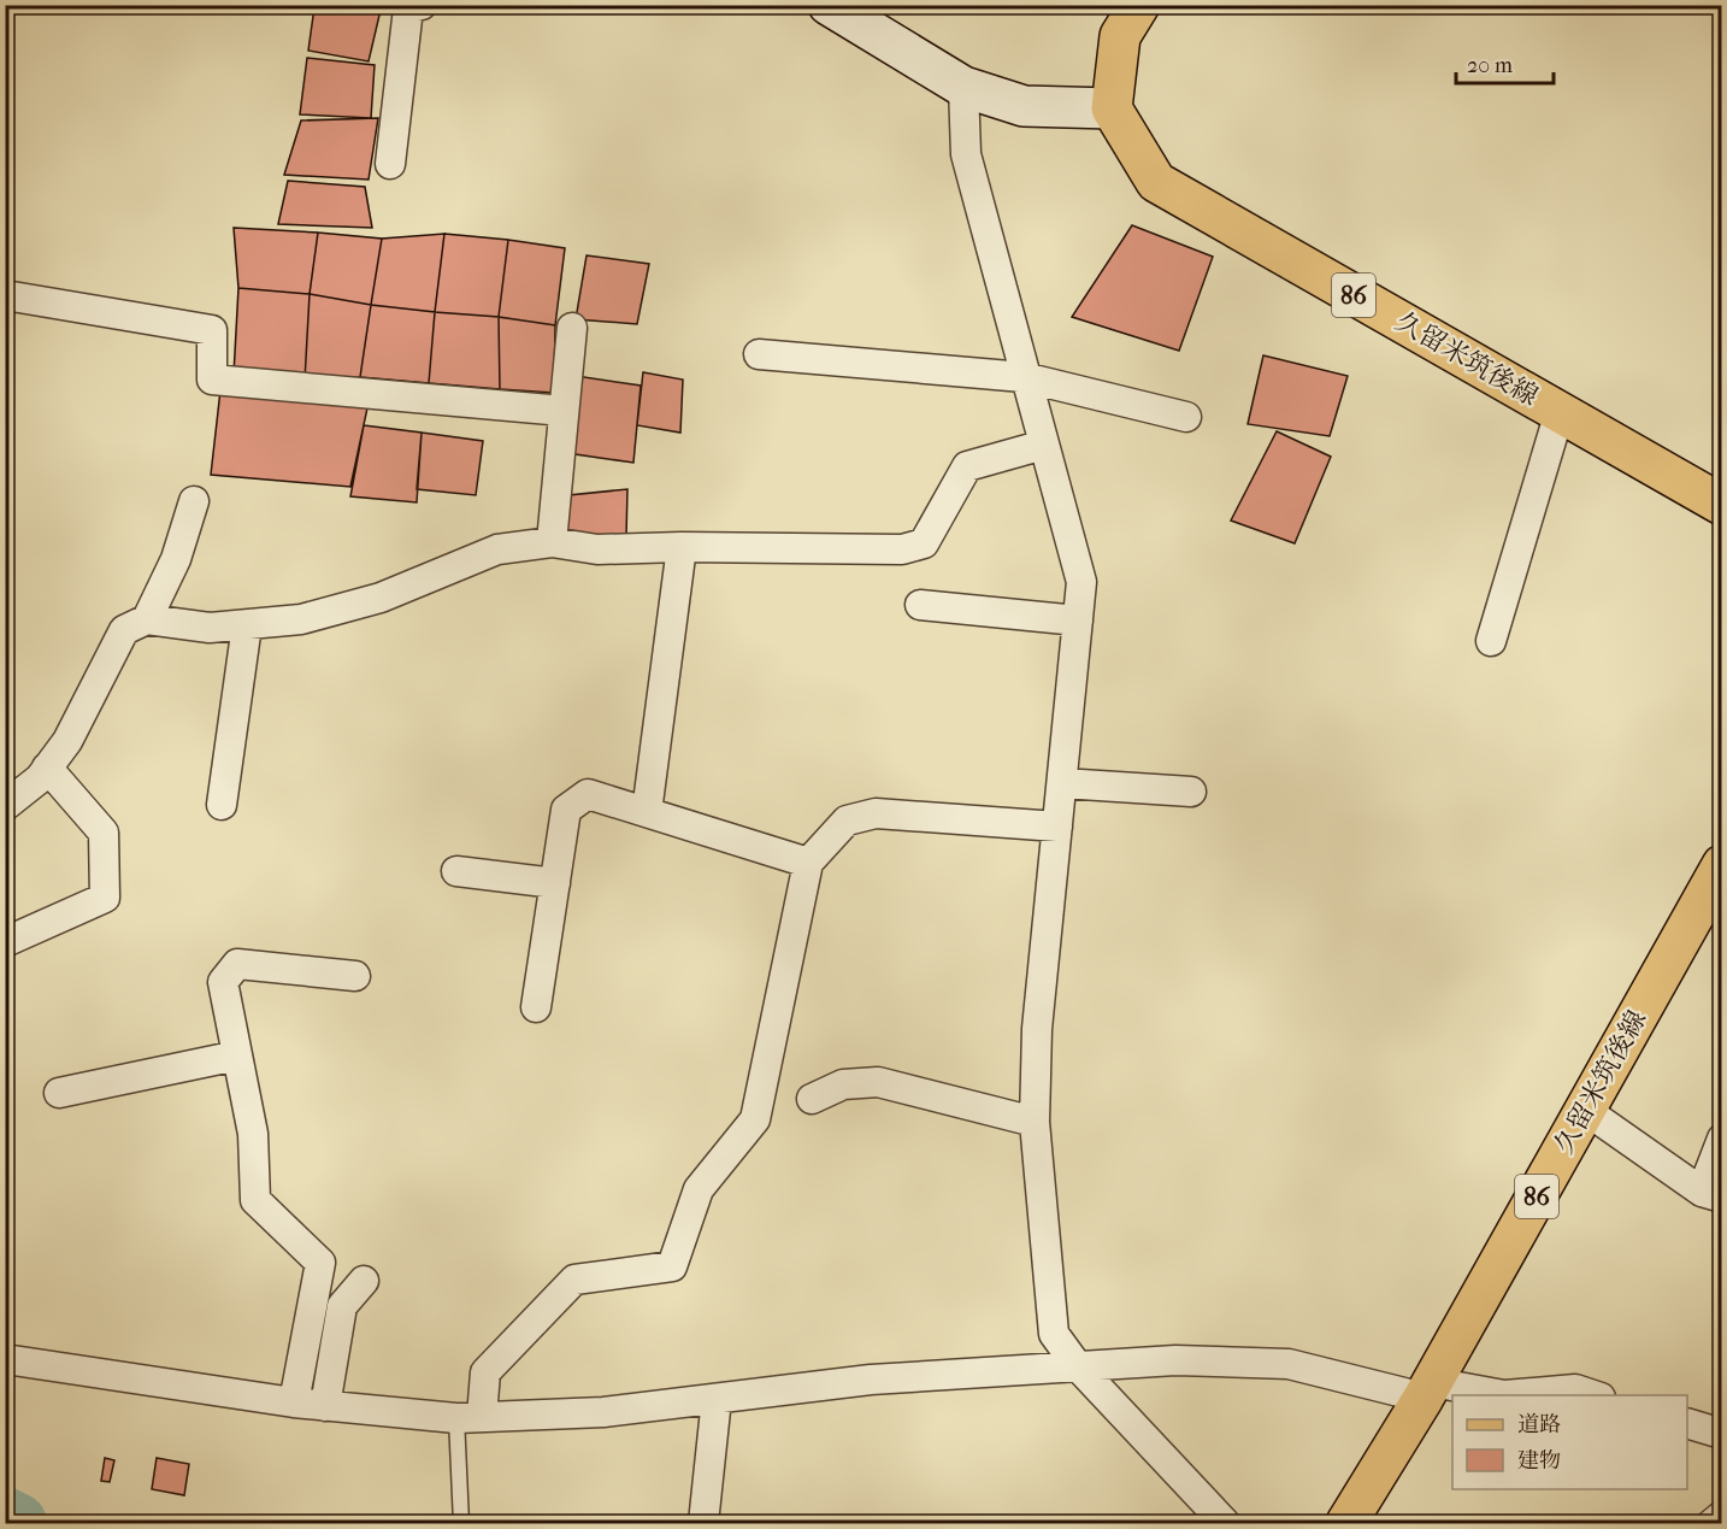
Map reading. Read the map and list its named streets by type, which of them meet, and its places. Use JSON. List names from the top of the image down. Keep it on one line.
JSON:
{"streets":{"main road":["86","久留米筑後線"]},"legend":["道路","建物"],"scale_bar":"20 m"}
